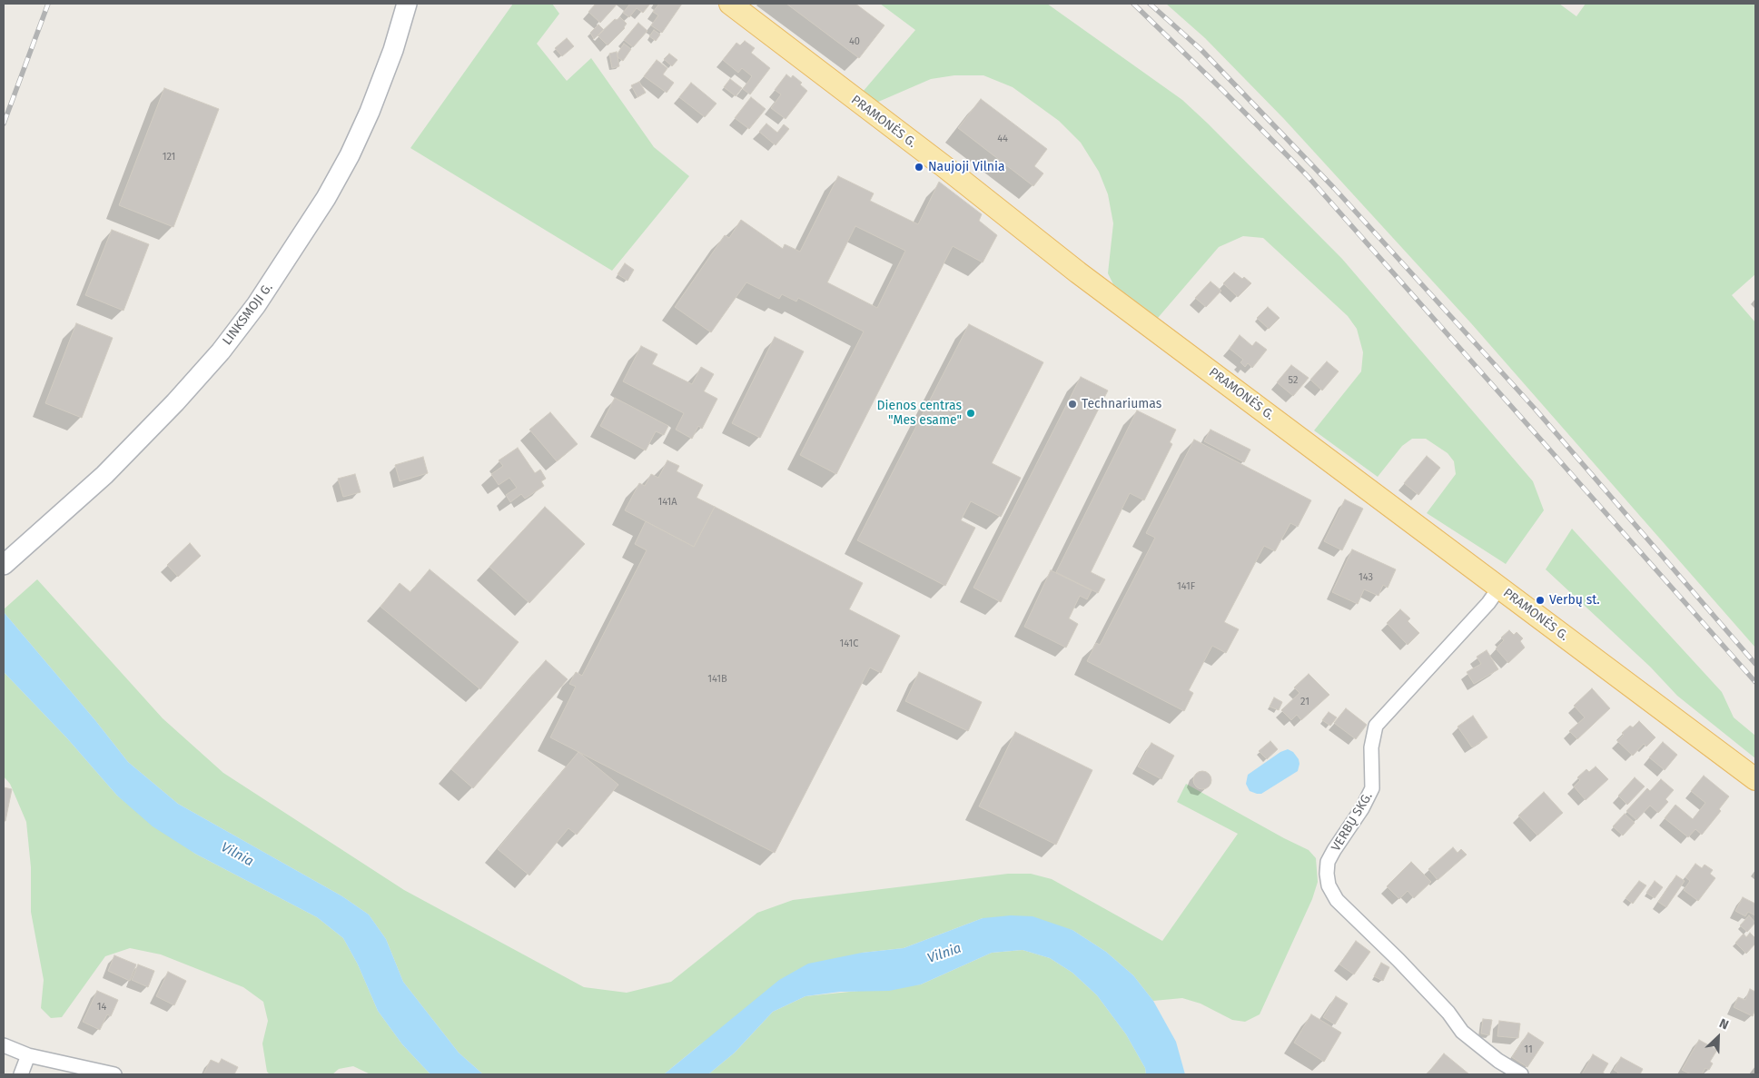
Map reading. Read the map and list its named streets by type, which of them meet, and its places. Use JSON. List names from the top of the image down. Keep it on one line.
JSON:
{"streets":{"main road":["PRAMONĖS G.","LINKSMOJI G."],"street":["VERBŲ SKG."]},"crossings":[["PRAMONĖS G.","VERBŲ SKG."]],"water":["Vilnia"],"places":["Naujoji Vilnia","Technariumas","Dienos centras \"Mes esame\"","Verbų st."],"house_numbers":["40","44","121","52","141A","143","141F","141C","141B","21","14","11"],"north":"top right"}
